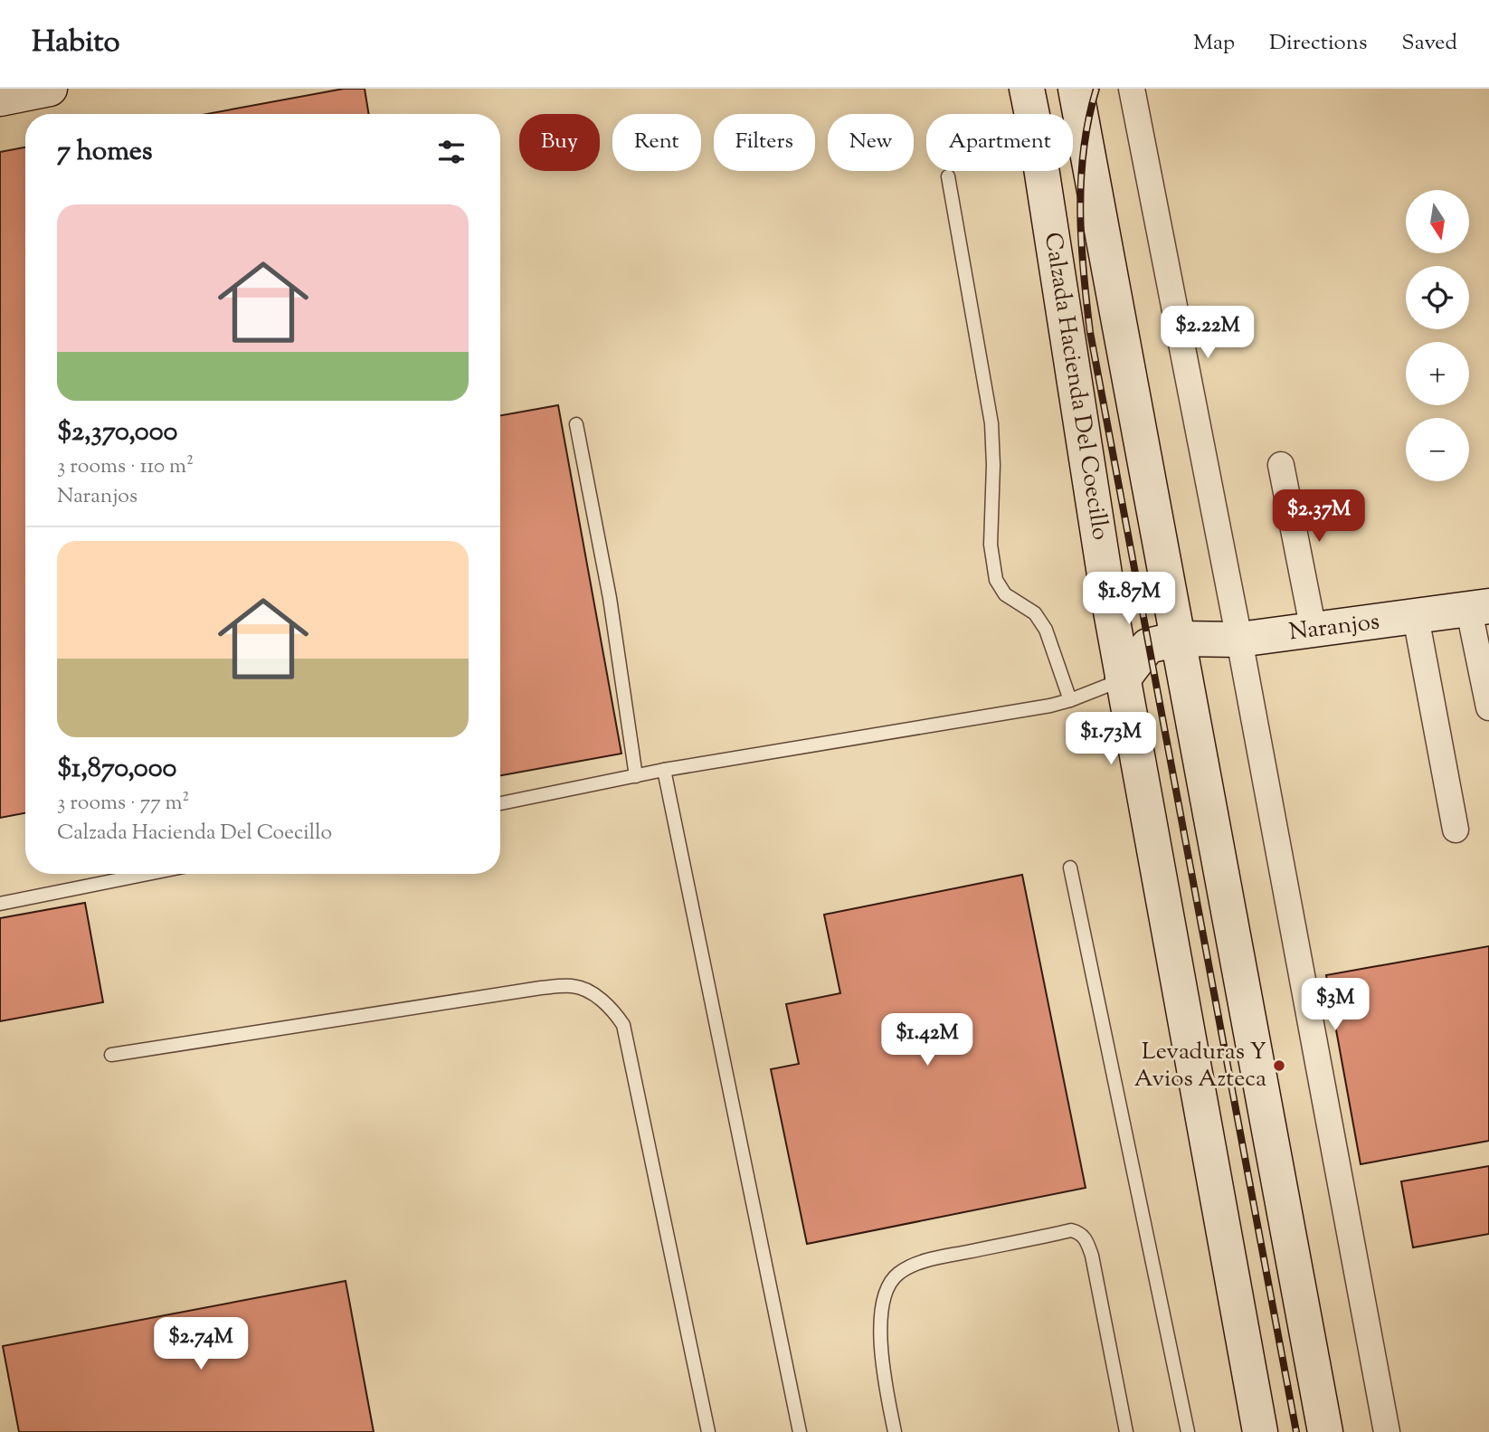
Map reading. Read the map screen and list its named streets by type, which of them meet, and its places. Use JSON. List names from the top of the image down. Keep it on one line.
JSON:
{"streets":{"main road":["Calzada Hacienda Del Coecillo","Naranjos"]},"crossings":[["Calzada Hacienda Del Coecillo","Naranjos"]],"places":["Levaduras Y Avios Azteca"],"north":"bottom","page":{"header":"Habito","nav":["Map","Directions","Saved"],"chip":["Buy","Rent","Filters","New","Apartment"],"heading":"7 homes","map_buttons":["+","−"],"list":[{"name":"$2,370,000","note":"3 rooms · 110 m² · Naranjos"},{"name":"$1,870,000","note":"3 rooms · 77 m² · Calzada Hacienda Del Coecillo"}],"price":["$2.22M","$2.37M","$1.87M","$1.73M","$3M","$1.42M","$2.74M"]}}
